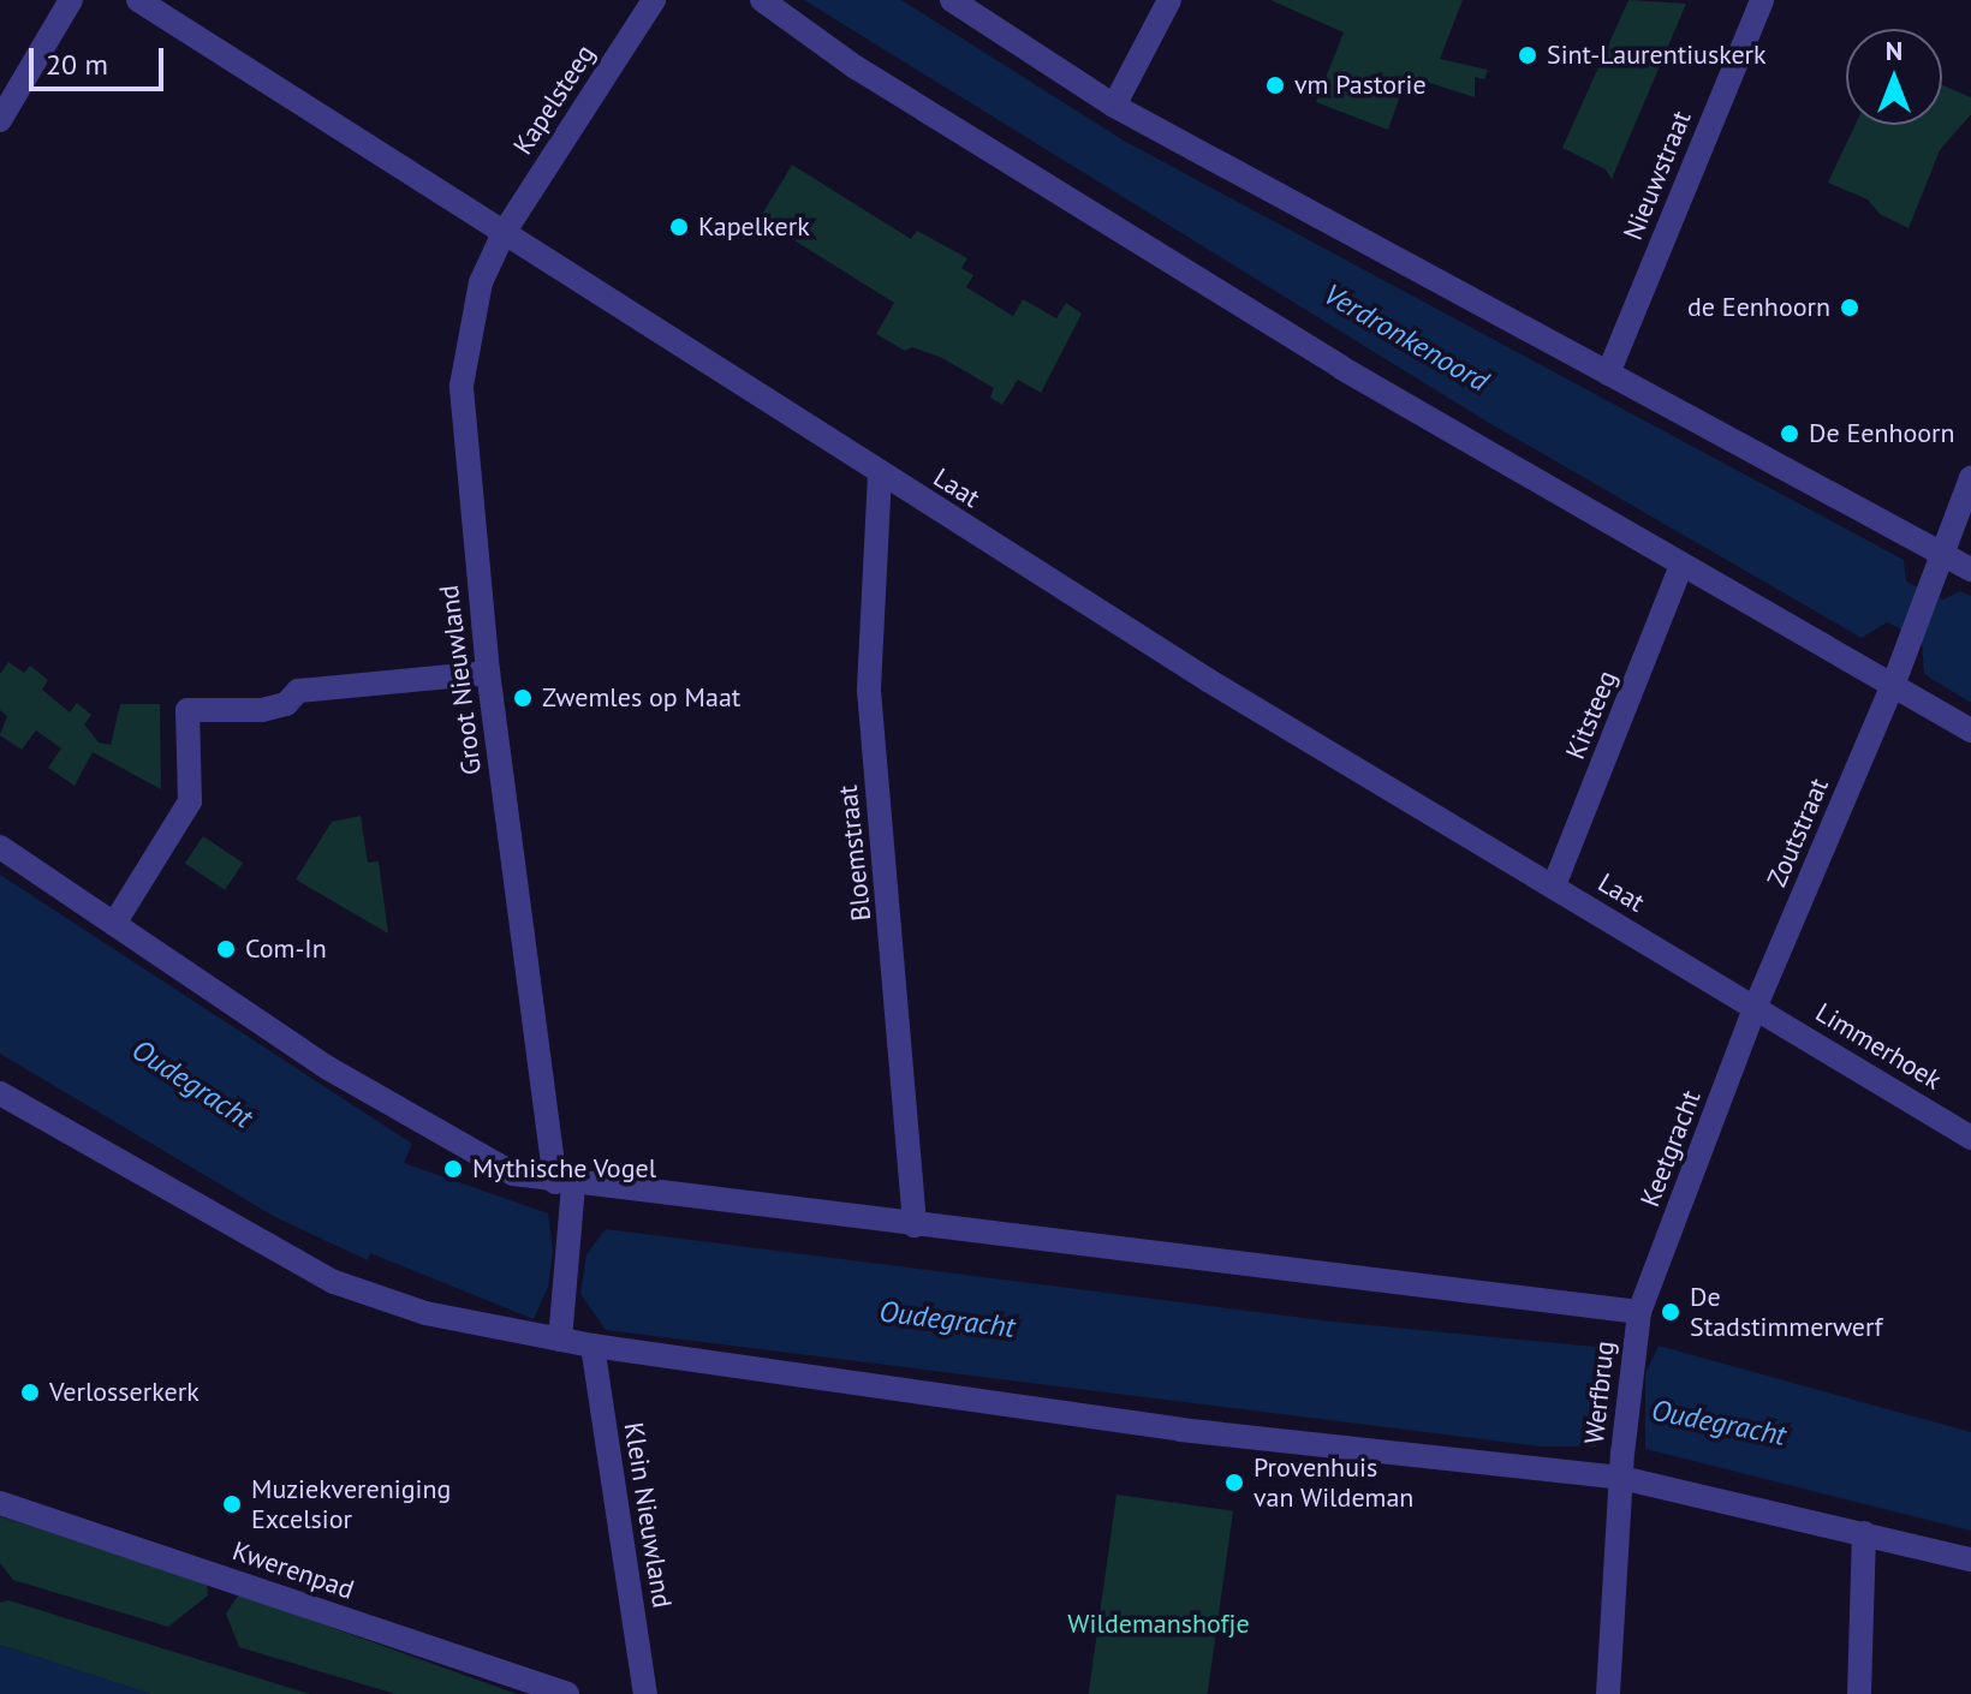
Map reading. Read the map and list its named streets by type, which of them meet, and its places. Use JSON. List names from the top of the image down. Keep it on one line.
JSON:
{"streets":{"street":["Kapelsteeg","Nieuwstraat","Laat","Groot Nieuwland","Kitsteeg","Zoutstraat","Bloemstraat","Limmerhoek","Keetgracht","Werfbrug","Klein Nieuwland","Kwerenpad"]},"crossings":[["Kapelsteeg","Laat"],["Kapelsteeg","Groot Nieuwland"],["Laat","Groot Nieuwland"],["Laat","Kitsteeg"],["Laat","Zoutstraat"],["Laat","Bloemstraat"],["Laat","Limmerhoek"],["Laat","Keetgracht"],["Zoutstraat","Limmerhoek"],["Zoutstraat","Keetgracht"],["Limmerhoek","Keetgracht"],["Keetgracht","Werfbrug"]],"water":["Verdronkenoord","Oudegracht"],"parks":["Wildemanshofje"],"places":["Sint-Laurentiuskerk","vm Pastorie","Kapelkerk","de Eenhoorn","De Eenhoorn","Zwemles op Maat","Com-In","Mythische Vogel","De Stadstimmerwerf","Verlosserkerk","Provenhuis van Wildeman","Muziekvereniging Excelsior"],"scale_bar":"20 m","north":"top"}
